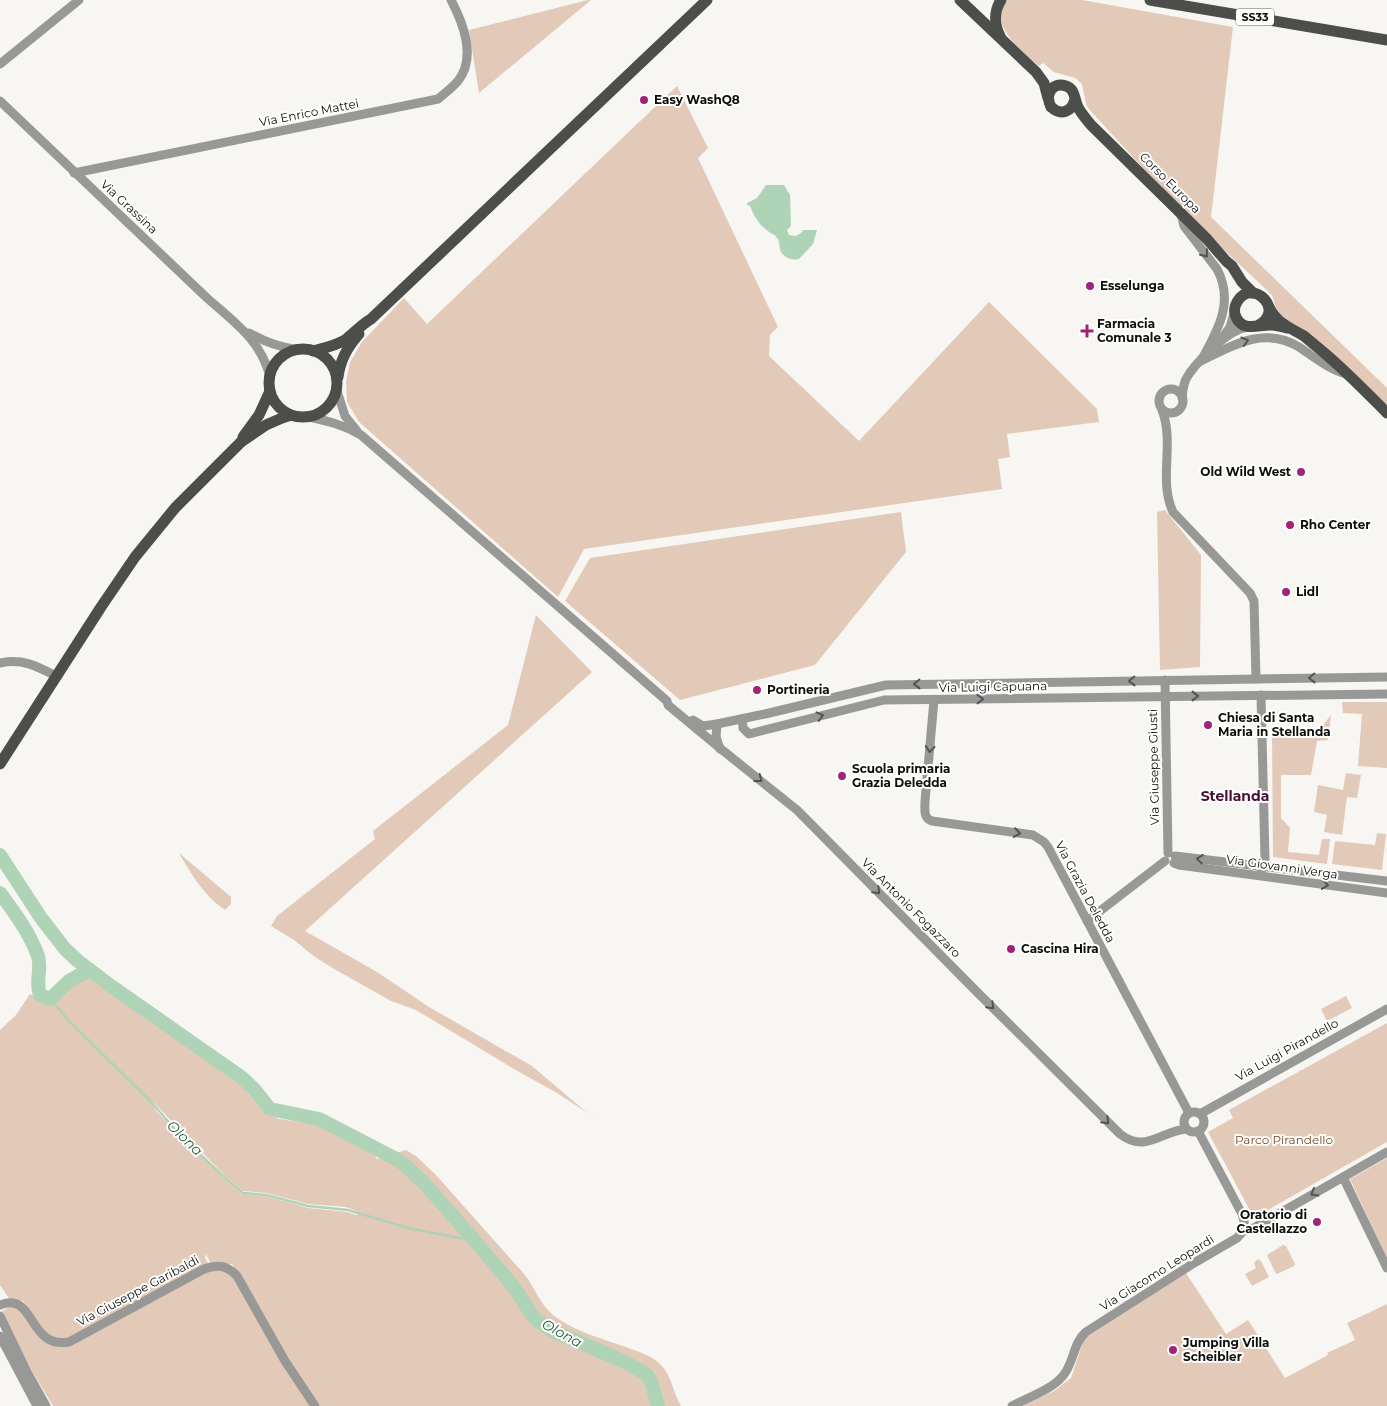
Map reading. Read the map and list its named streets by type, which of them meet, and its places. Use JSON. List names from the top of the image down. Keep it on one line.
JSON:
{"streets":{"main road":["SS33","Corso Europa"],"street":["Via Enrico Mattei","Via Grassina","Via Luigi Capuana","Via Giuseppe Giusti","Via Giovanni Verga","Via Grazia Deledda","Via Antonio Fogazzaro","Via Luigi Pirandello","Via Giacomo Leopardi","Via Giuseppe Garibaldi"]},"crossings":[["Via Enrico Mattei","Via Grassina"],["Via Luigi Capuana","Via Giuseppe Giusti"],["Via Luigi Capuana","Via Grazia Deledda"],["Via Giuseppe Giusti","Via Giovanni Verga"],["Via Grazia Deledda","Via Antonio Fogazzaro"],["Via Grazia Deledda","Via Luigi Pirandello"],["Via Antonio Fogazzaro","Via Luigi Pirandello"]],"one_way":["Via Grazia Deledda","Via Antonio Fogazzaro"],"districts":["Stellanda"],"water":["Olona"],"parks":["Parco Pirandello"],"places":{"other":["Easy WashQ8","Esselunga","Old Wild West","Rho Center","Lidl","Portineria","Chiesa di Santa Maria in Stellanda","Scuola primaria Grazia Deledda","Cascina Hira","Oratorio di Castellazzo","Jumping Villa Scheibler"],"health":["Farmacia Comunale 3"]}}
